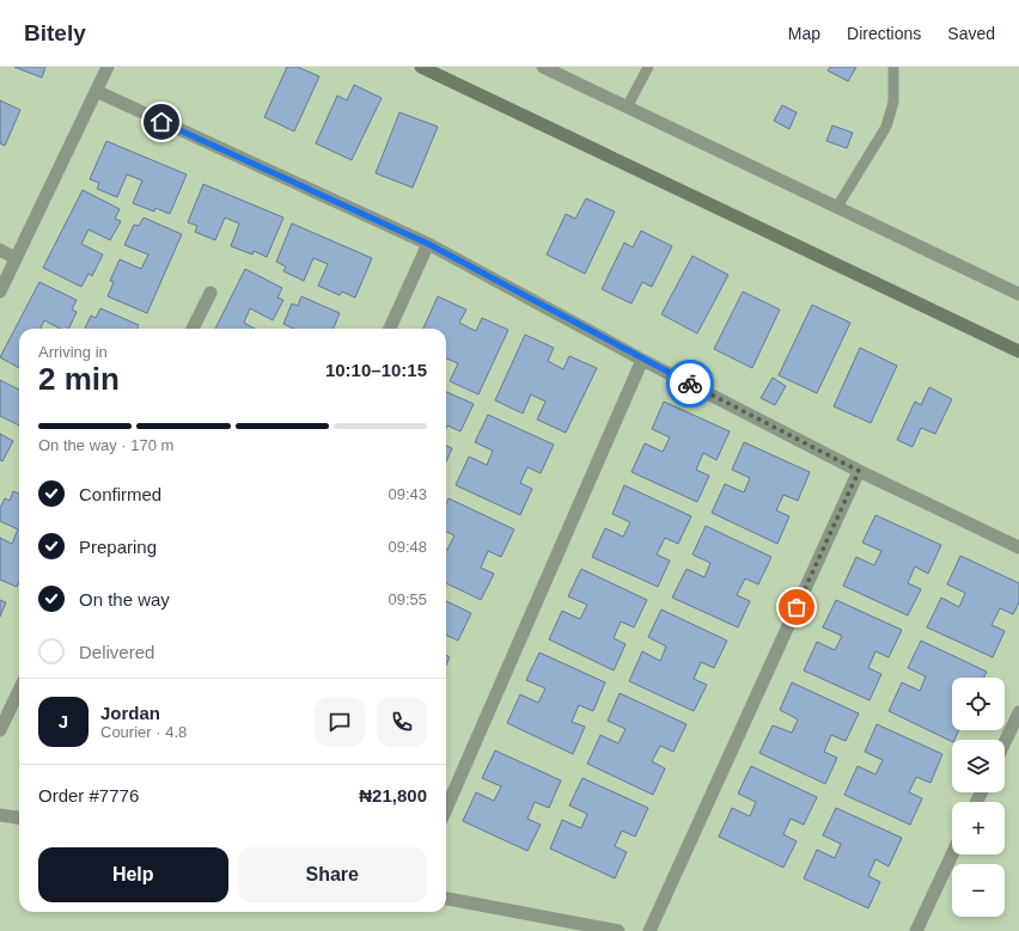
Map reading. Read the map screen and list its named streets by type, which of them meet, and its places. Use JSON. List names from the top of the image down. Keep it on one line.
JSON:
{"page":{"header":"Bitely","nav":["Map","Directions","Saved"],"heading":["2 min","Arriving in","10:10–10:15"],"panel":["Jordan","Courier · 4.8","Order #7776","₦21,800"],"bar":"On the way · 170 m","list":[["Confirmed","09:43"],["Preparing","09:48"],["On the way","09:55"],"Delivered"],"map_buttons":["+","−"],"round":"J","buttons":["Help","Share"]}}
